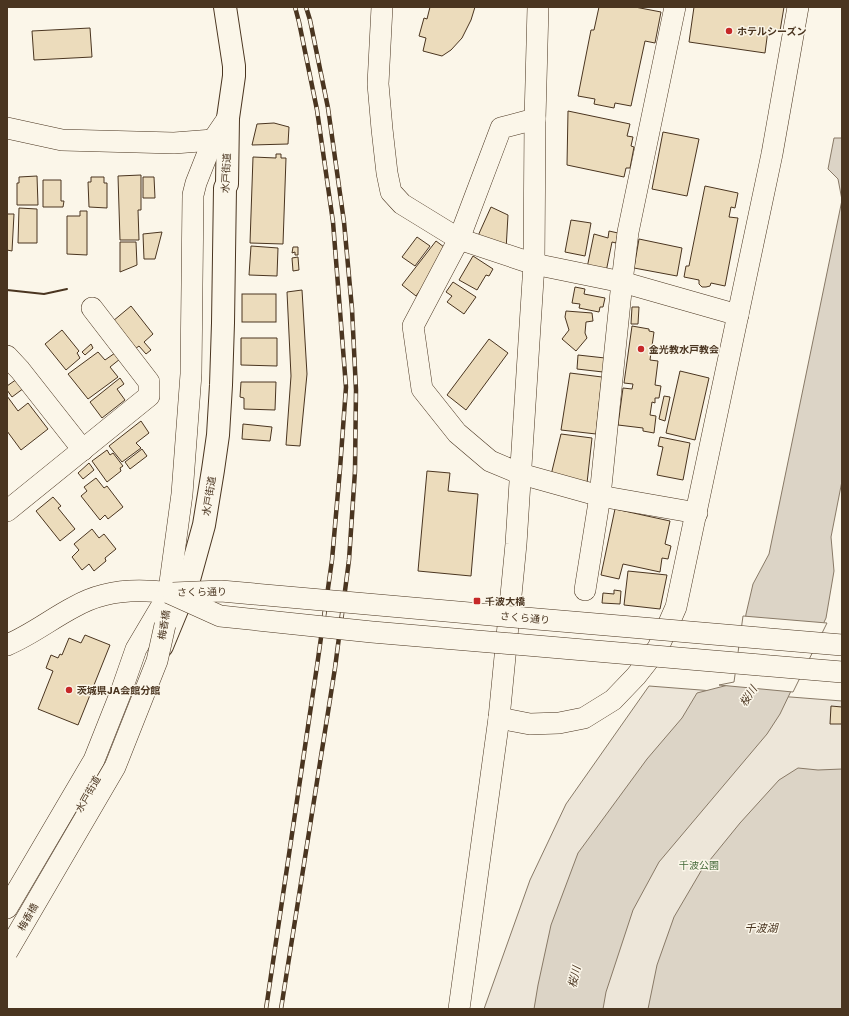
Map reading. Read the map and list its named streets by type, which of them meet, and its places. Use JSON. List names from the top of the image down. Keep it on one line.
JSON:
{"streets":{"main road":["水戸街道"],"street":["さくら通り","梅香橋"]},"crossings":[["さくら通り","梅香橋"]],"water":["桜川","千波湖"],"parks":["千波公園"],"places":{"other":["ホテルシーズン","金光教水戸教会","茨城県JA会館分館"],"transit":["千波大橋"]}}
